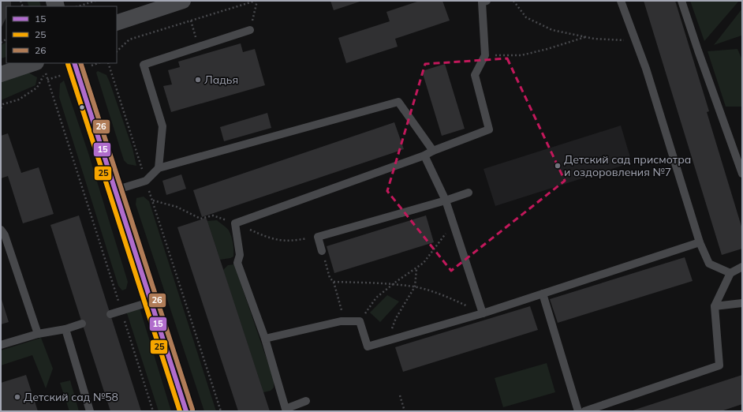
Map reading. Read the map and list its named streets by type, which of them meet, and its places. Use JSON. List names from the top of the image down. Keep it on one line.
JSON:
{"places":["Ладья","Детский сад присмотра и оздоровления №7","Детский сад №58"],"lines":["transit line 15","transit line 26","transit line 25"],"legend":["15","25","26"]}
